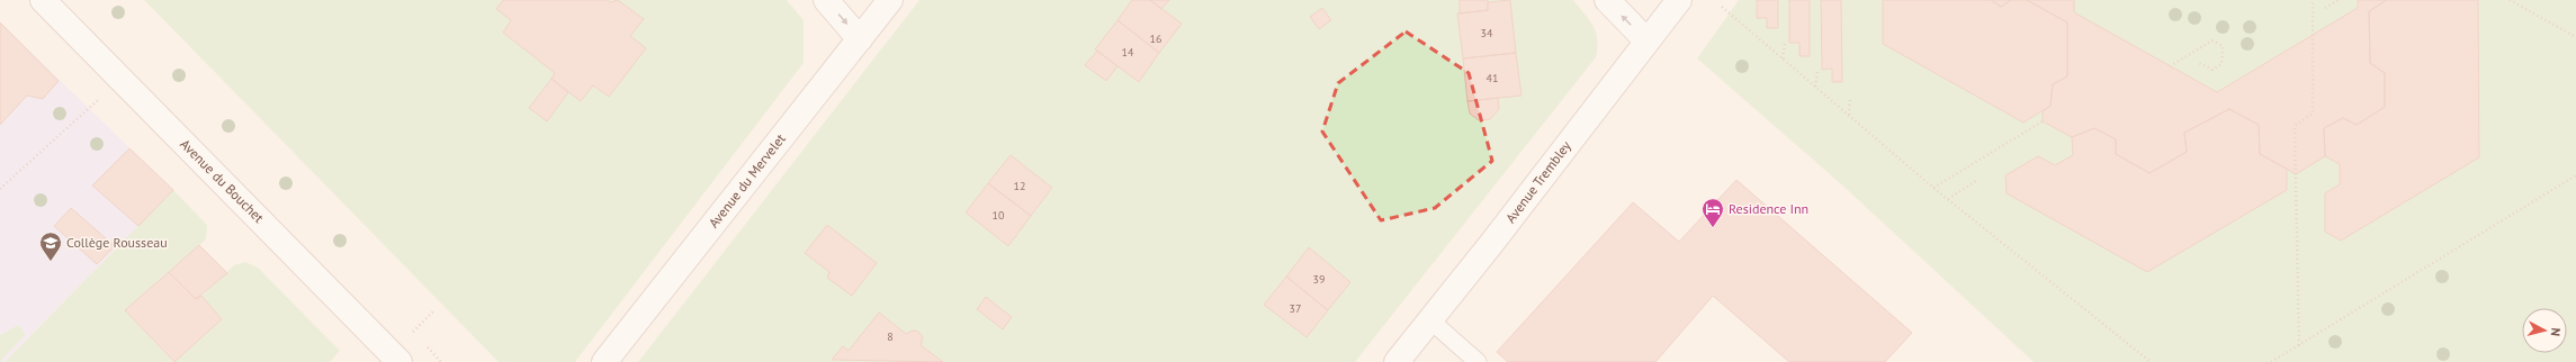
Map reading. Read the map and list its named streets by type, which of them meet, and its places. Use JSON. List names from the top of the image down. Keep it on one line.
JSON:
{"streets":{"street":["Avenue du Bouchet","Avenue du Mervelet","Avenue Trembley"]},"places":{"hotel":["Residence Inn"],"school or university":["Collège Rousseau"]},"house_numbers":["34","16","14","41","12","10","39","37","8"],"north":"right"}
